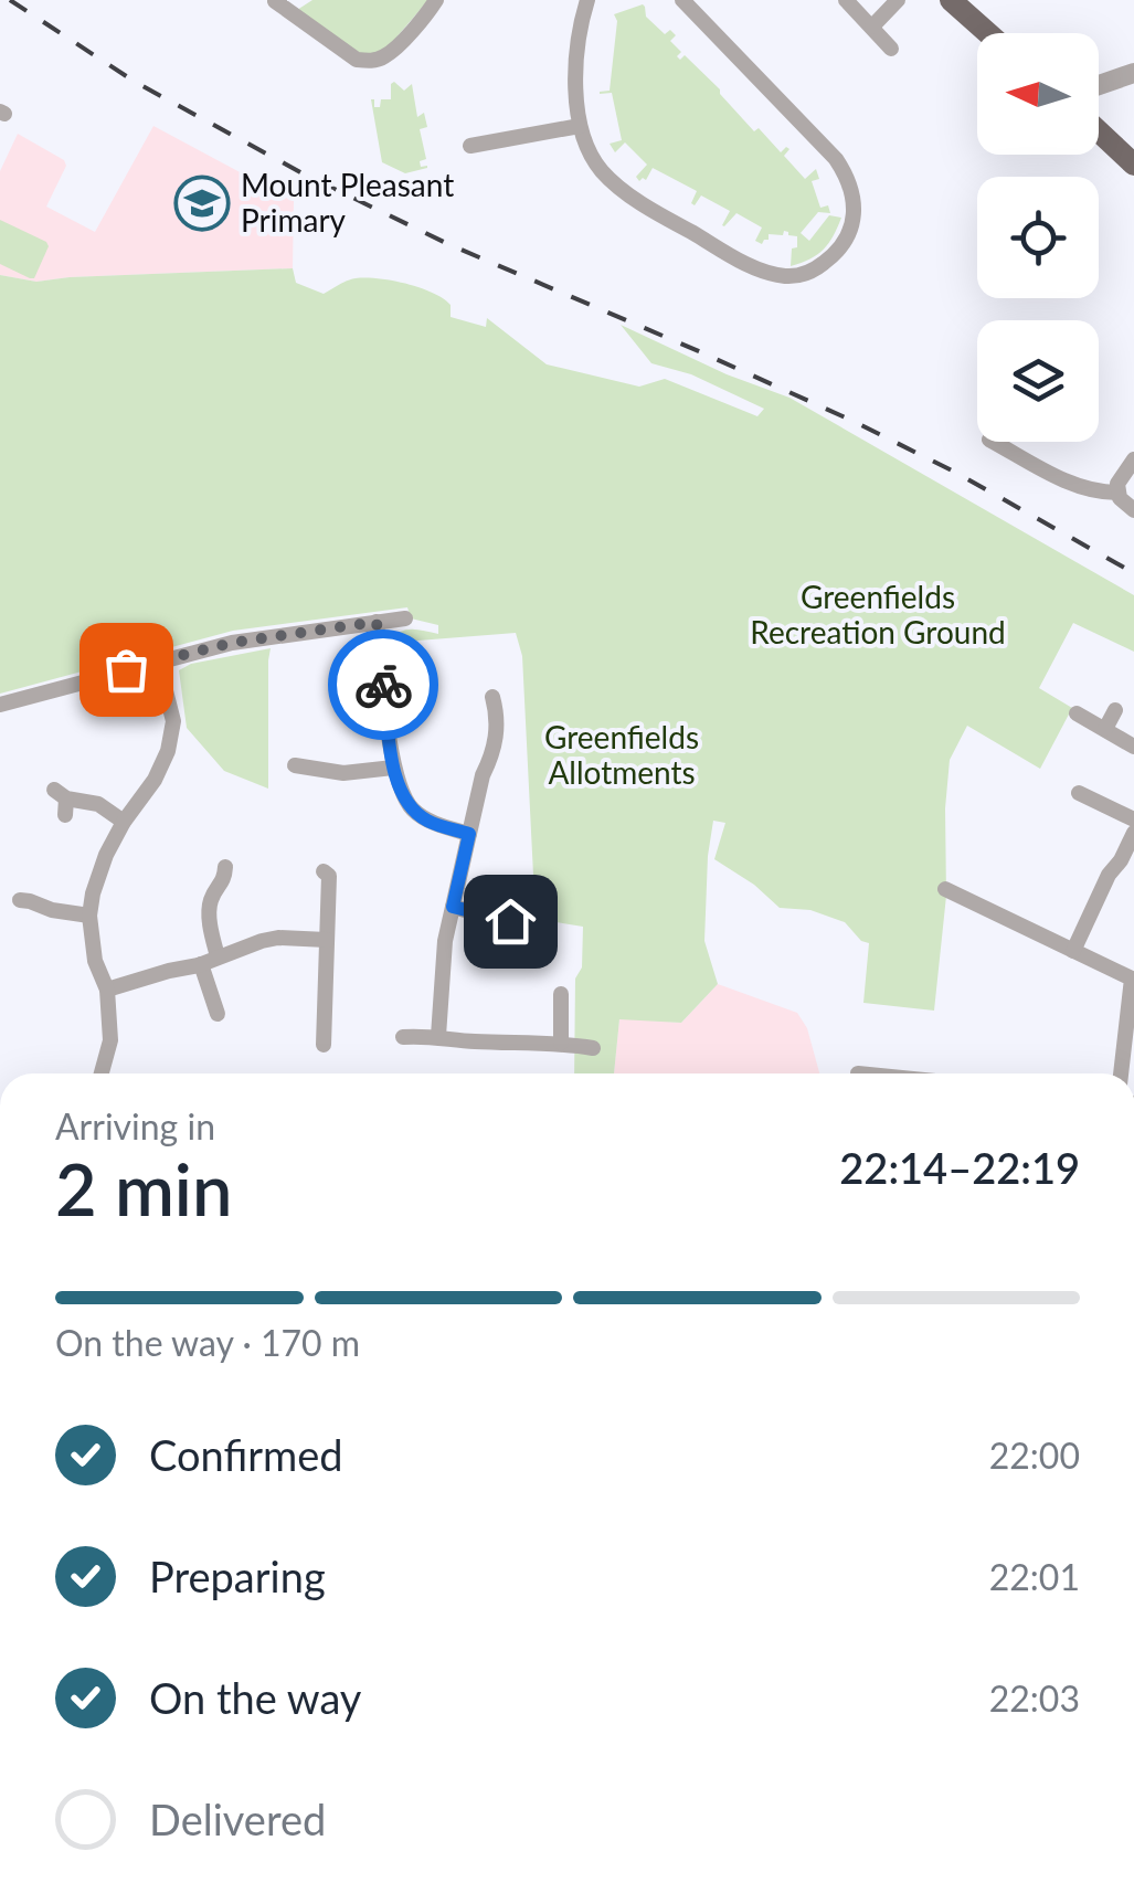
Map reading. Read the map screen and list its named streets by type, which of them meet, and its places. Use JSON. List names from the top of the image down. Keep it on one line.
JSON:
{"parks":["Greenfields Recreation Ground","Greenfields Allotments"],"places":{"school or university":["Mount Pleasant Primary"]},"north":"left","page":{"heading":["2 min","Arriving in","22:14–22:19"],"bar":"On the way · 170 m","list":[["Confirmed","22:00"],["Preparing","22:01"],["On the way","22:03"],"Delivered"]}}
